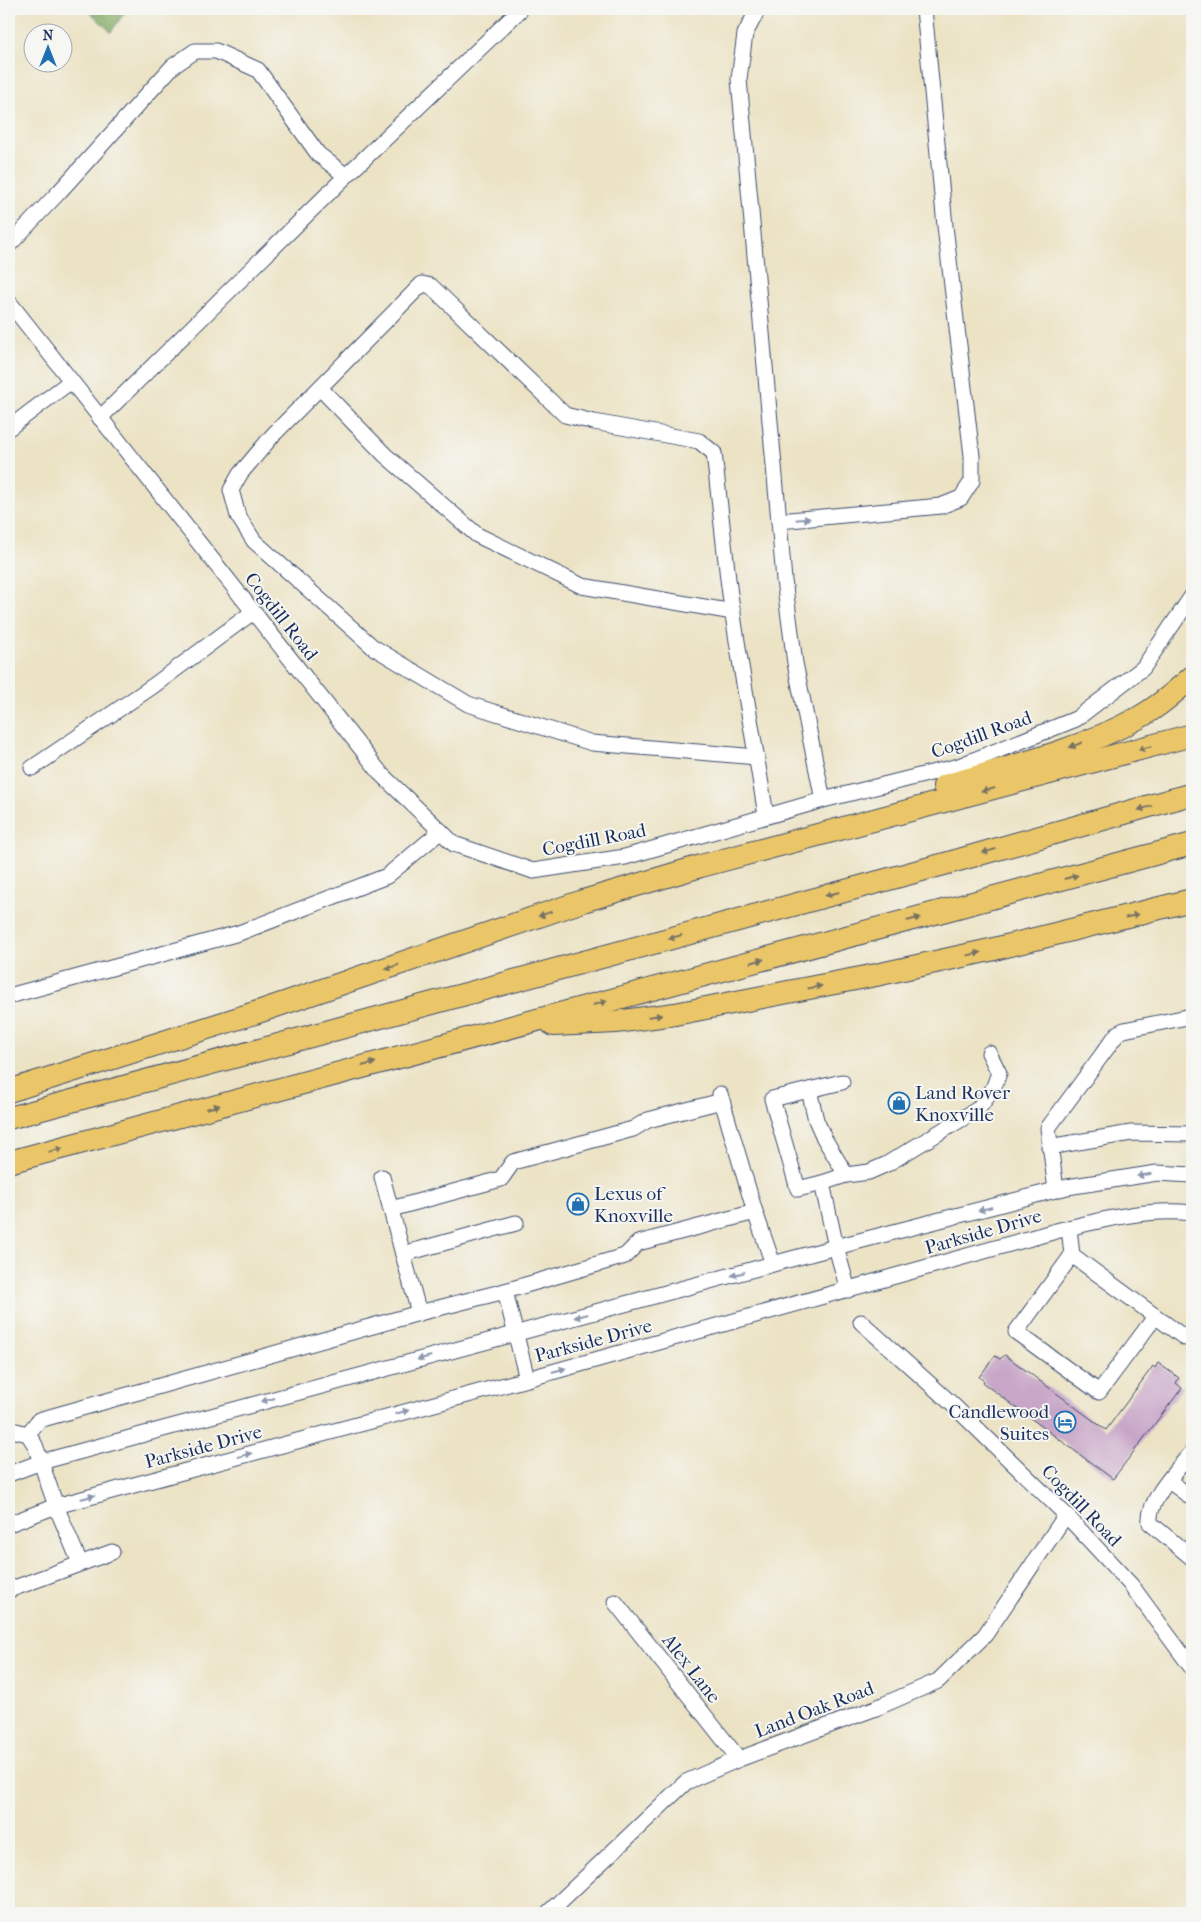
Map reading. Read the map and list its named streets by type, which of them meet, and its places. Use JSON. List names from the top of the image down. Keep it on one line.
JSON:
{"streets":{"street":["Cogdill Road","Parkside Drive","Alex Lane","Land Oak Road"]},"crossings":[["Cogdill Road","Land Oak Road"],["Alex Lane","Land Oak Road"]],"places":{"shop":["Land Rover Knoxville","Lexus of Knoxville"],"hotel":["Candlewood Suites"]},"north":"top"}
